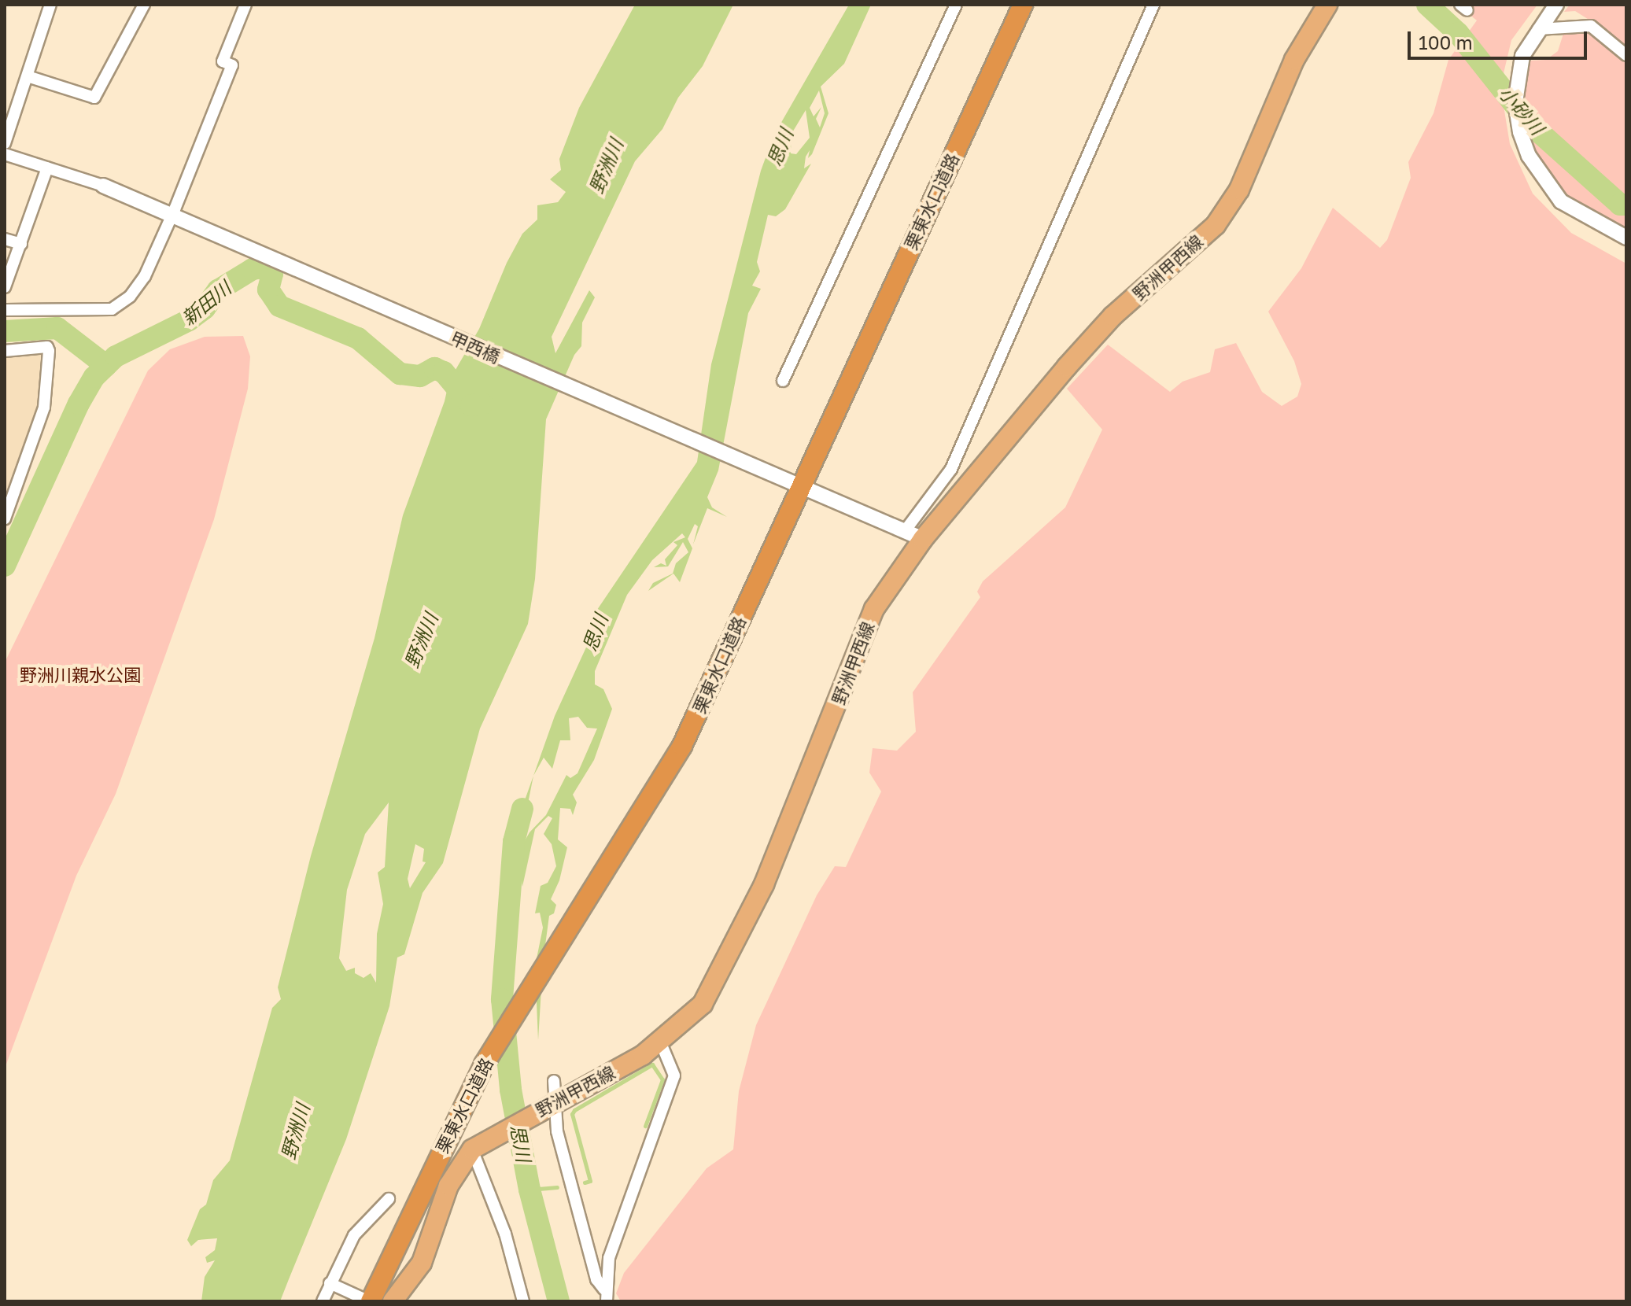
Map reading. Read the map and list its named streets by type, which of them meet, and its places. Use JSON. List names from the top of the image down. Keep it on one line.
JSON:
{"streets":{"highway":["栗東水口道路"],"main road":["野洲甲西線"],"street":["甲西橋"]},"crossings":[["栗東水口道路","甲西橋"],["野洲甲西線","甲西橋"]],"water":["小砂川","思川","野洲川","新田川"],"parks":["野洲川親水公園"],"scale_bar":"100 m"}
